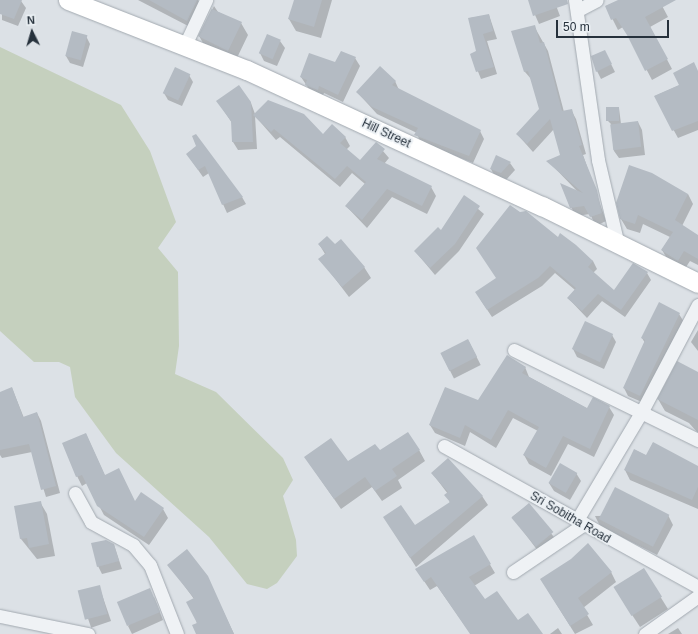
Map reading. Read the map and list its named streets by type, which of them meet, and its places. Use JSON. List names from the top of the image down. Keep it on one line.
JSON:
{"streets":{"main road":["Hill Street"],"street":["Sri Sobitha Road"]},"scale_bar":"50 m","north":"top"}
